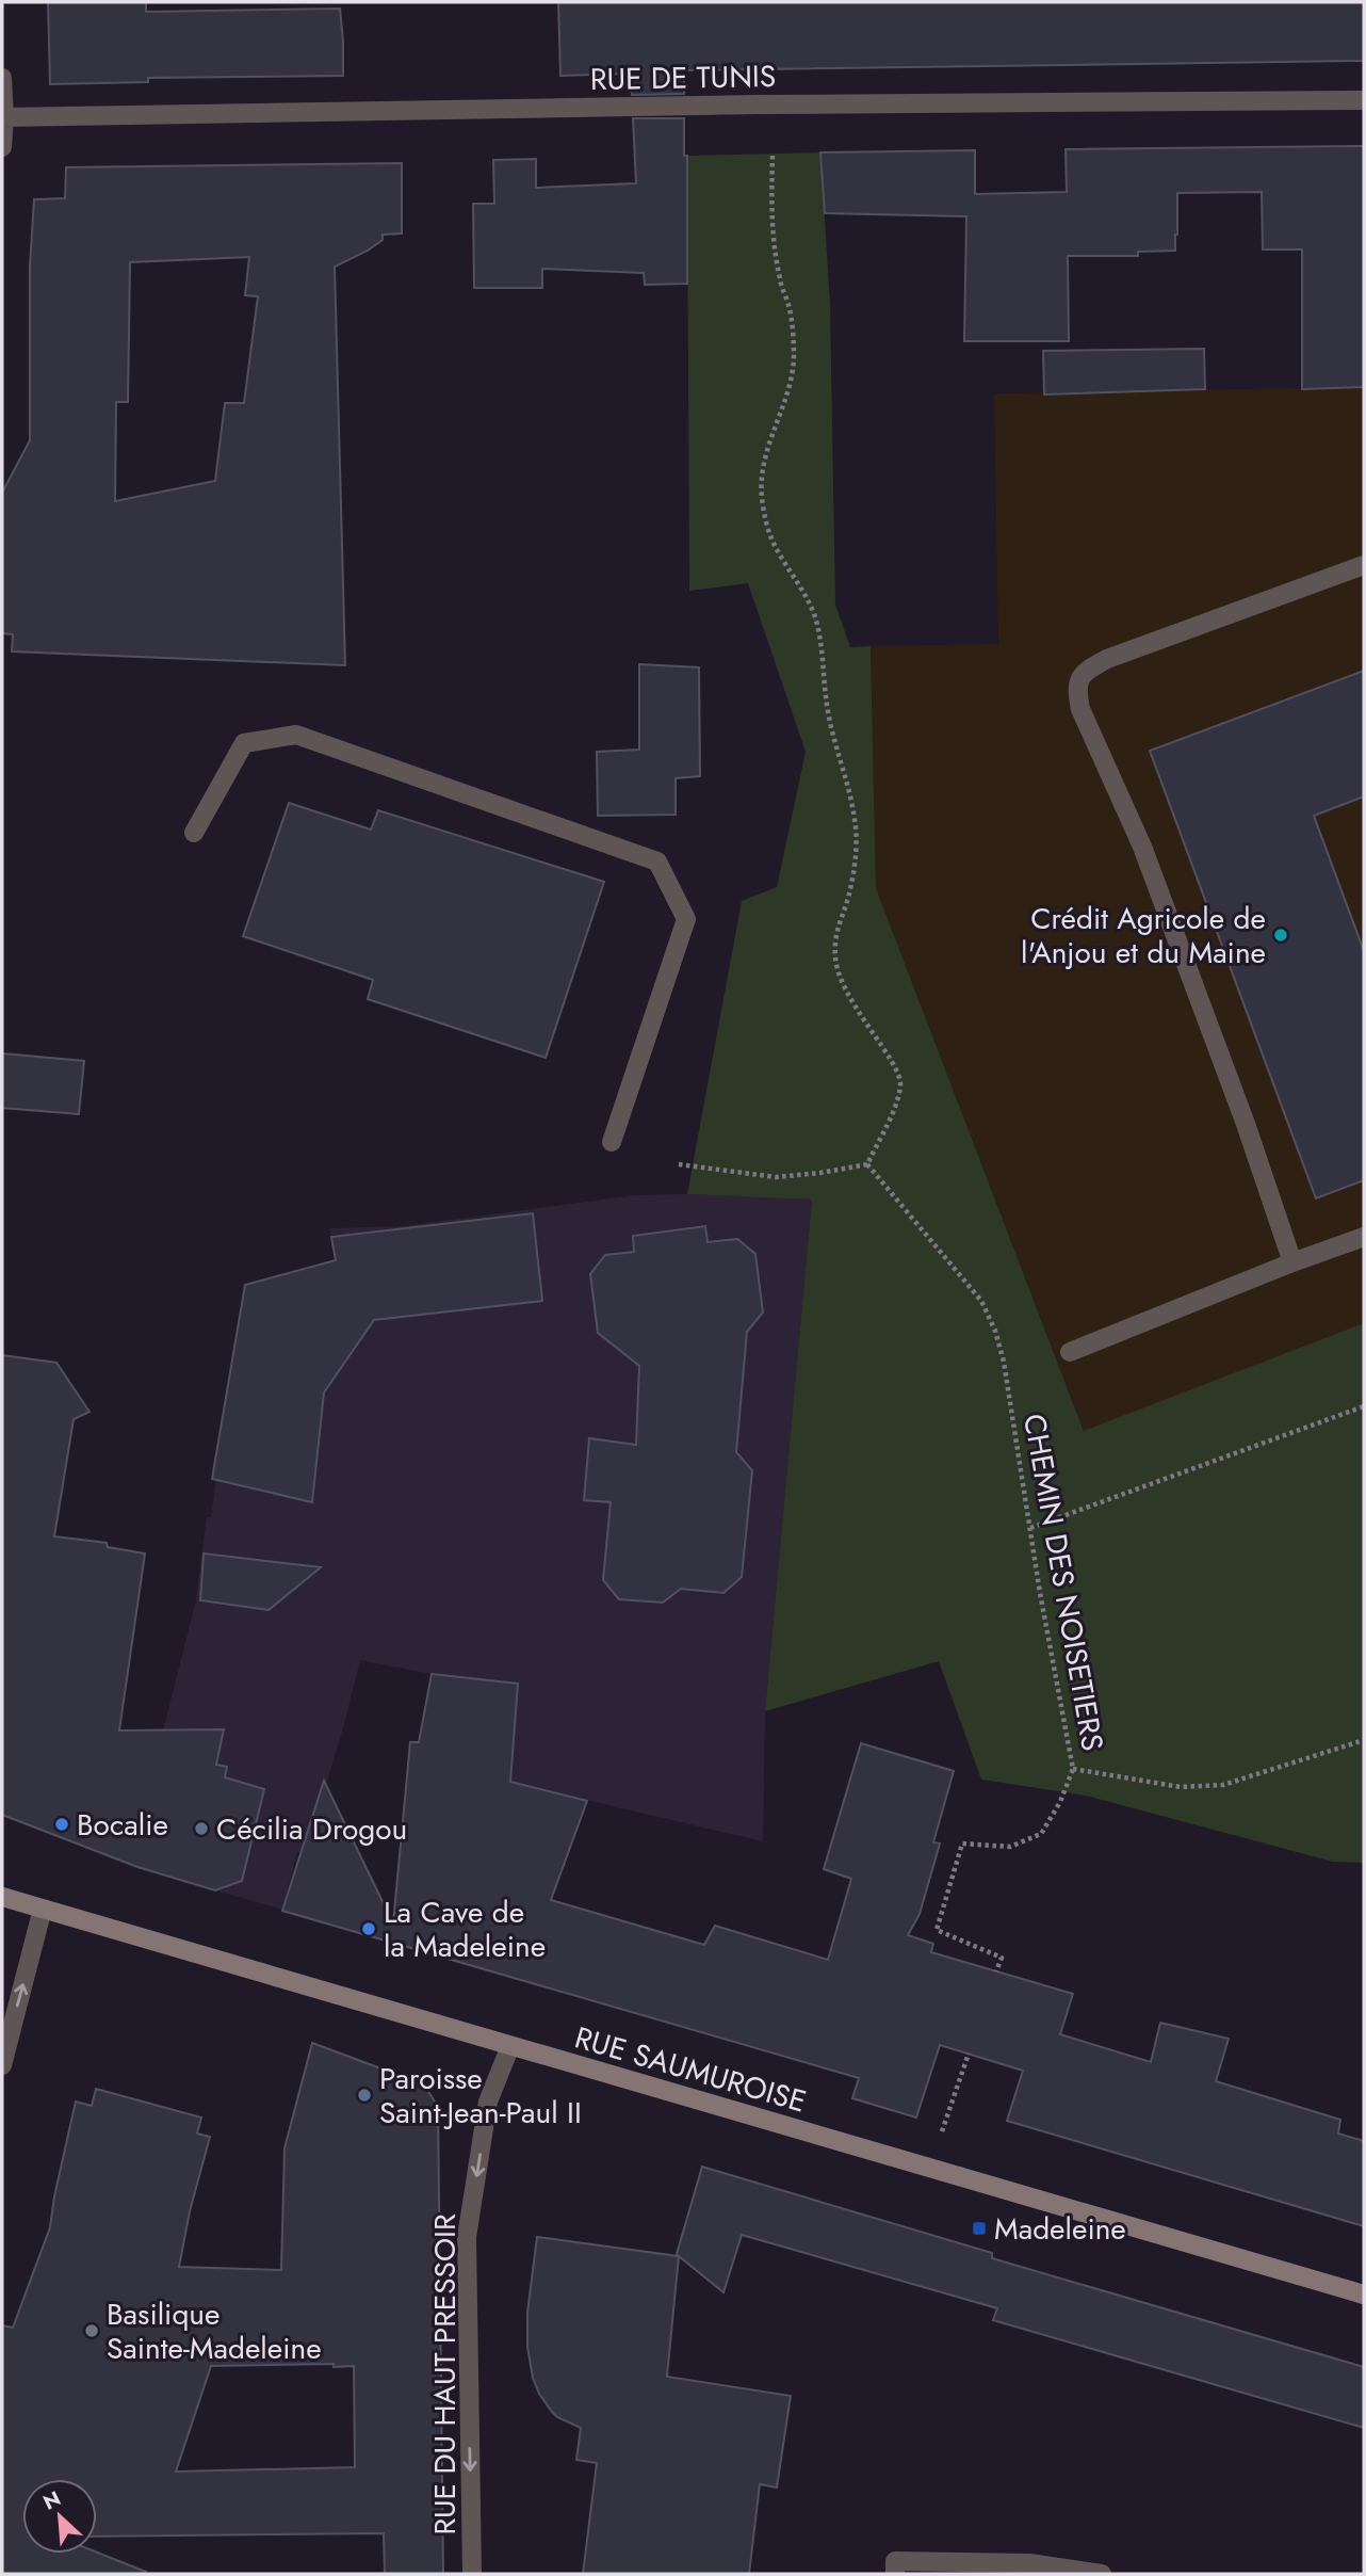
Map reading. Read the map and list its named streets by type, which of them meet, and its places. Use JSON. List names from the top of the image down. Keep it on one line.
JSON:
{"streets":{"main road":["RUE SAUMUROISE"],"street":["RUE DE TUNIS","RUE DU HAUT PRESSOIR"],"path":["CHEMIN DES NOISETIERS"]},"crossings":[["RUE SAUMUROISE","RUE DU HAUT PRESSOIR"]],"one_way":["RUE DU HAUT PRESSOIR"],"places":{"other":["Crédit Agricole de l'Anjou et du Maine","Bocalie","Cécilia Drogou","La Cave de la Madeleine","Paroisse Saint-Jean-Paul II","Basilique Sainte-Madeleine"],"transit":["Madeleine"]},"north":"top left"}
